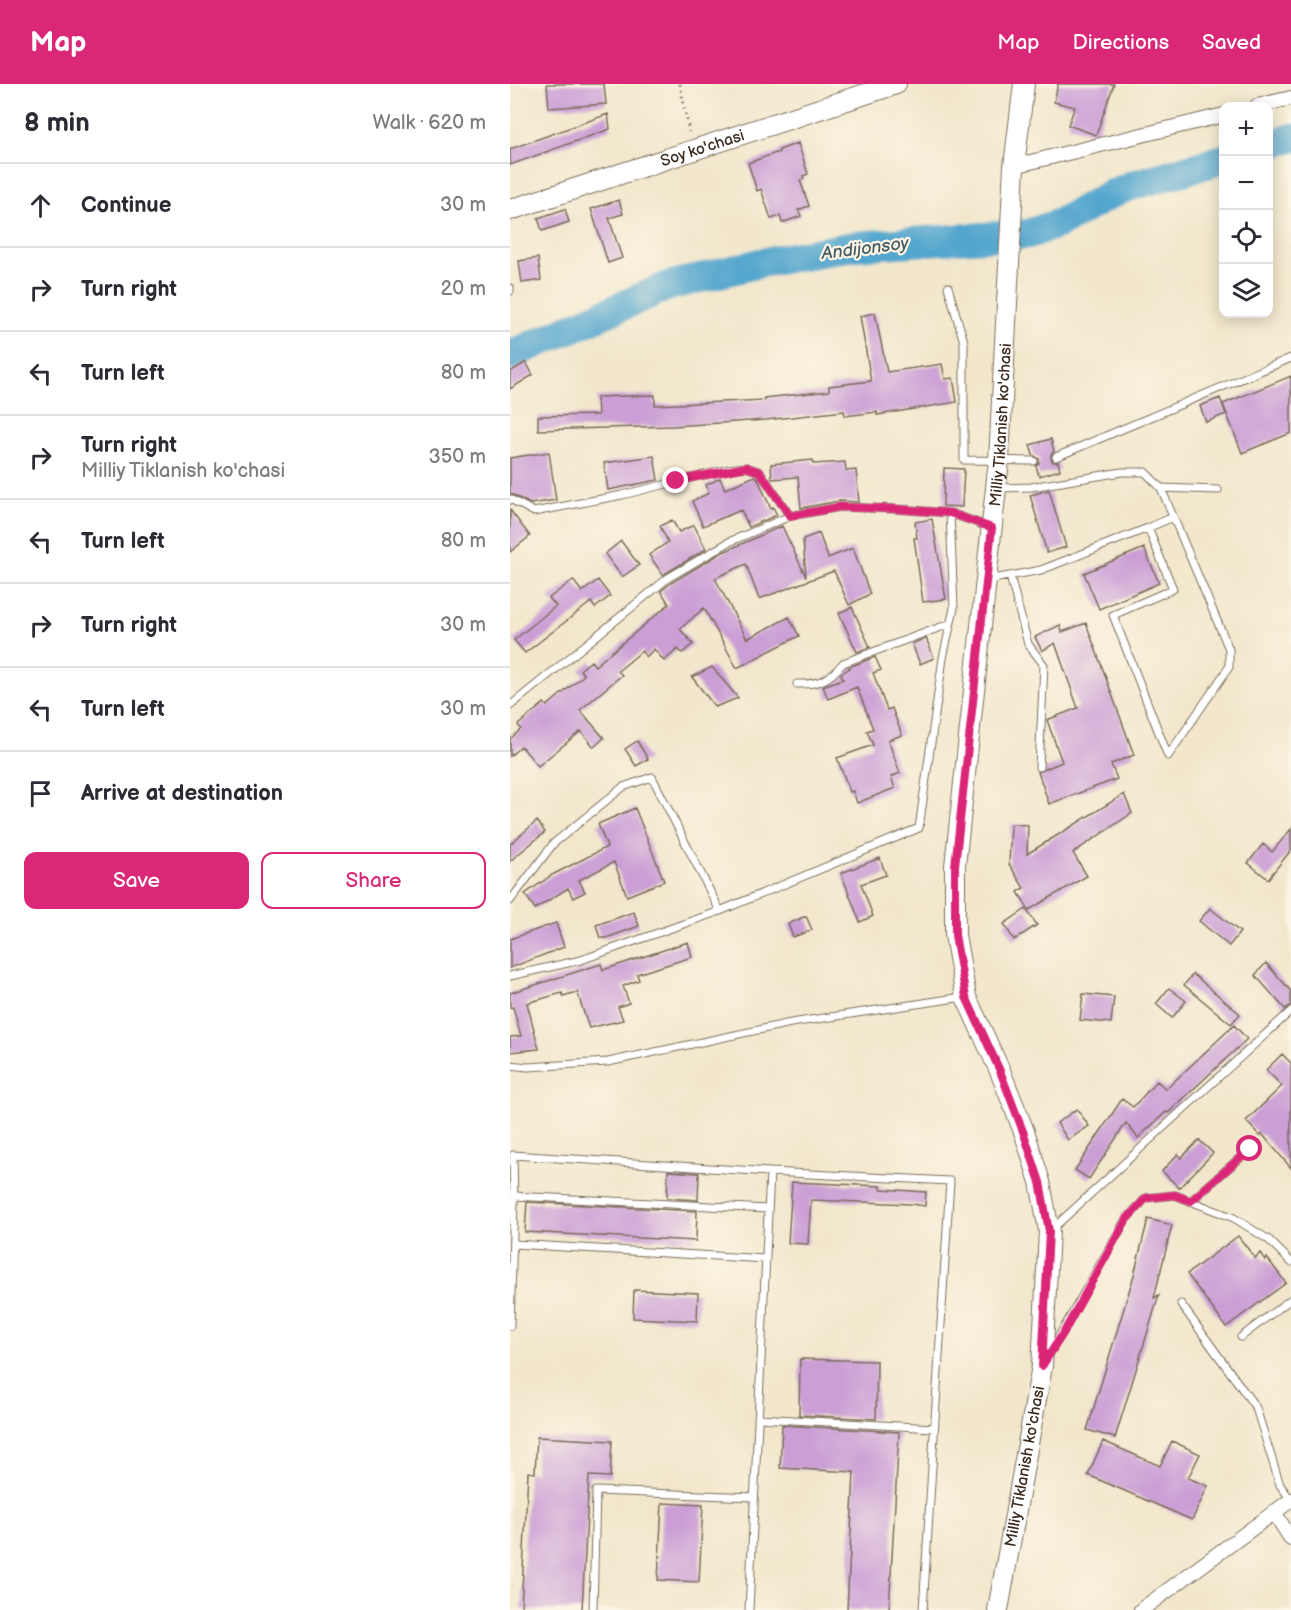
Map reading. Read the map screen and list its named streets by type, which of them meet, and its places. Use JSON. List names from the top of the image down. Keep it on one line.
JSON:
{"streets":{"main road":["Soy ko'chasi","Milliy Tiklanish ko'chasi"]},"water":["Andijonsoy"],"page":{"header":"Map","nav":["Map","Directions","Saved"],"heading":["8 min","Walk · 620 m"],"map_buttons":["+","−"],"list":[["Continue","30 m"],["Turn right","20 m"],["Turn left","80 m"],["Turn right","Milliy Tiklanish ko'chasi","350 m"],["Turn left","80 m"],["Turn right","30 m"],["Turn left","30 m"],"Arrive at destination"],"buttons":["Save","Share"]}}
